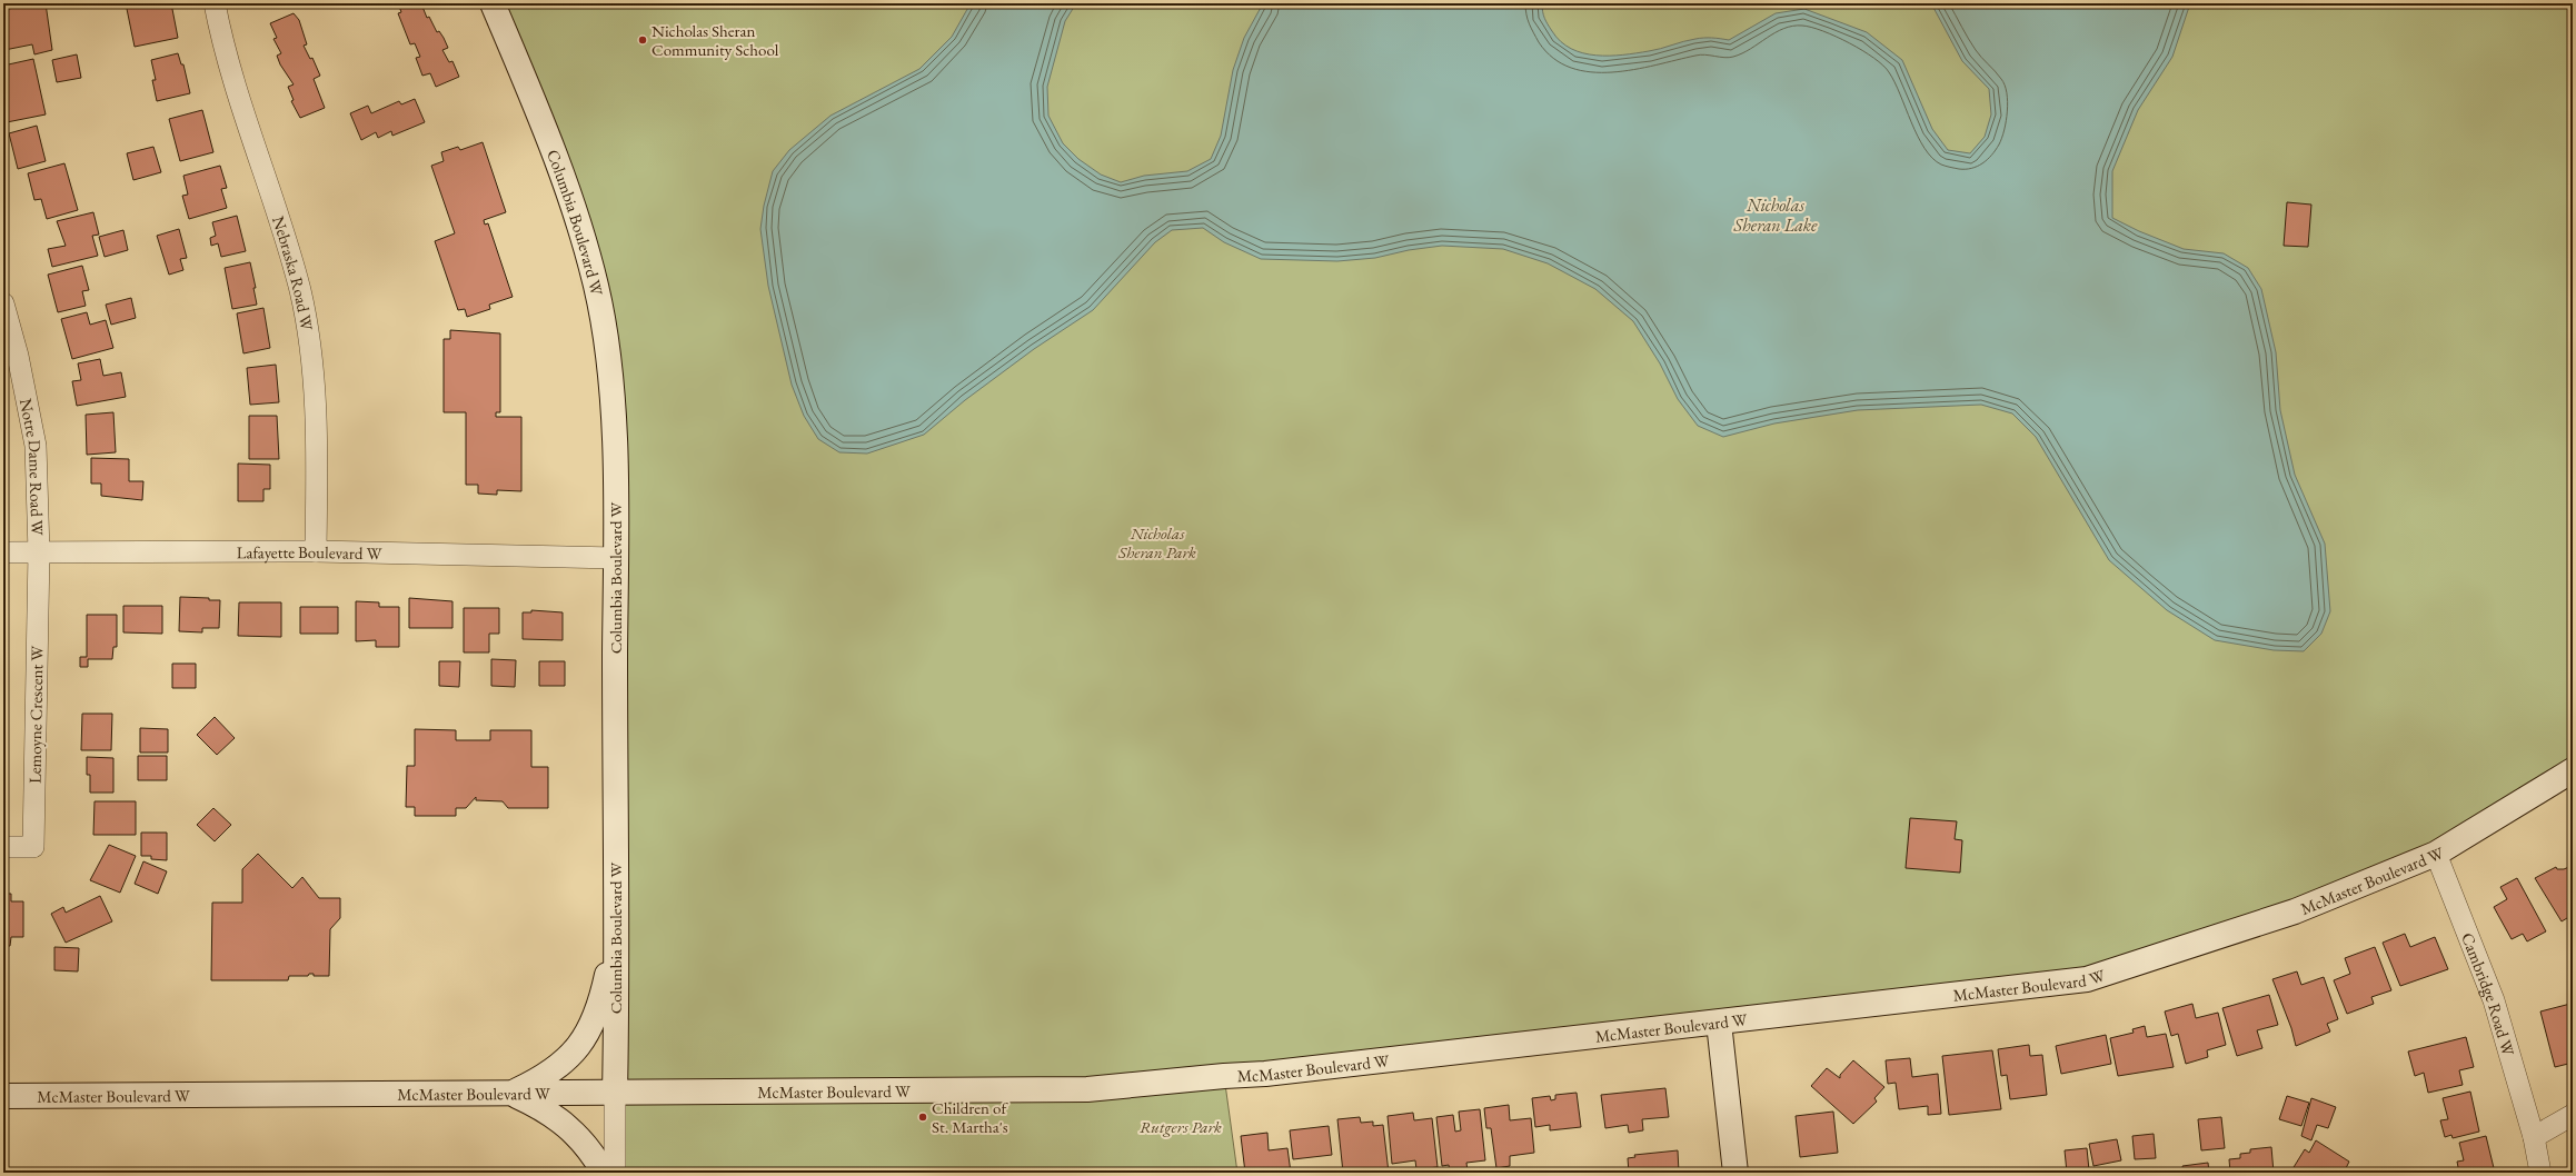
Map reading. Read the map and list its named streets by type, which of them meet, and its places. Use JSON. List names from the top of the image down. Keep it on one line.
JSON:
{"streets":{"street":["Columbia Boulevard W","Nebraska Road W","Notre Dame Road W","Lafayette Boulevard W","Lemoyne Crescent W","McMaster Boulevard W","Cambridge Road W"]},"crossings":[["Columbia Boulevard W","Lafayette Boulevard W"],["Columbia Boulevard W","McMaster Boulevard W"],["Nebraska Road W","Lafayette Boulevard W"],["Notre Dame Road W","Lafayette Boulevard W"],["Notre Dame Road W","Lemoyne Crescent W"],["Lafayette Boulevard W","Lemoyne Crescent W"],["McMaster Boulevard W","Cambridge Road W"]],"water":["Nicholas Sheran Lake"],"parks":["Nicholas Sheran Park","Rutgers Park"],"places":["Nicholas Sheran Community School","Children of St. Martha's"]}
